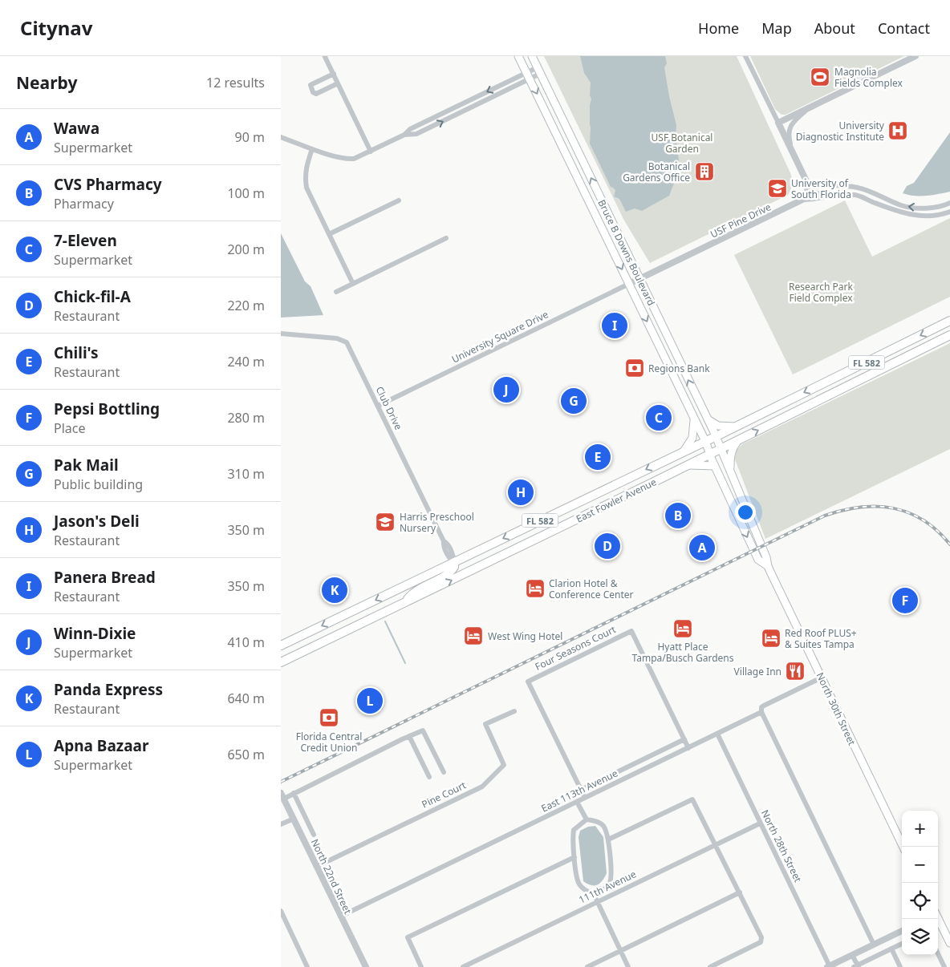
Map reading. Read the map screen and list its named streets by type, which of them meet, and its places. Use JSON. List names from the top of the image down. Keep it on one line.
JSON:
{"streets":{"main road":["Bruce B Downs Boulevard","FL 582","East Fowler Avenue","North 30th Street"],"street":["USF Pine Drive","University Square Drive","Club Drive","Four Seasons Court","East 113th Avenue","Pine Court","North 28th Street","North 22nd Street","111th Avenue"]},"crossings":[["USF Pine Drive","Bruce B Downs Boulevard"],["USF Pine Drive","University Square Drive"],["Bruce B Downs Boulevard","University Square Drive"],["Bruce B Downs Boulevard","East Fowler Avenue"],["Bruce B Downs Boulevard","North 30th Street"],["University Square Drive","Club Drive"],["Club Drive","East Fowler Avenue"],["East Fowler Avenue","North 30th Street"],["Four Seasons Court","East 113th Avenue"],["North 30th Street","East 113th Avenue"],["East 113th Avenue","North 28th Street"],["East 113th Avenue","North 22nd Street"],["Pine Court","North 22nd Street"],["North 28th Street","111th Avenue"]],"parks":["USF Botanical Garden","Research Park Field Complex"],"places":{"sports":["Magnolia Fields Complex"],"hospital":["University Diagnostic Institute"],"building":["Botanical Gardens Office"],"school or university":["University of South Florida","Harris Preschool Nursery"],"bank":["Regions Bank","Florida Central Credit Union"],"hotel":["Clarion Hotel & Conference Center","Hyatt Place Tampa/Busch Gardens","West Wing Hotel","Red Roof PLUS+ & Suites Tampa"],"restaurant":["Village Inn"]},"page":{"header":"Citynav","nav":["Home","Map","About","Contact"],"heading":["Nearby","12 results"],"list":[{"mark":"A","name":"Wawa","note":"Supermarket","value":"90 m"},{"mark":"B","name":"CVS Pharmacy","note":"Pharmacy","value":"100 m"},{"mark":"C","name":"7-Eleven","note":"Supermarket","value":"200 m"},{"mark":"D","name":"Chick-fil-A","note":"Restaurant","value":"220 m"},{"mark":"E","name":"Chili's","note":"Restaurant","value":"240 m"},{"mark":"F","name":"Pepsi Bottling","note":"Place","value":"280 m"},{"mark":"G","name":"Pak Mail","note":"Public building","value":"310 m"},{"mark":"H","name":"Jason's Deli","note":"Restaurant","value":"350 m"},{"mark":"I","name":"Panera Bread","note":"Restaurant","value":"350 m"},{"mark":"J","name":"Winn-Dixie","note":"Supermarket","value":"410 m"},{"mark":"K","name":"Panda Express","note":"Restaurant","value":"640 m"},{"mark":"L","name":"Apna Bazaar","note":"Supermarket","value":"650 m"}],"pins":["I","J","G","C","E","H","B","D","A","K","F","L"],"map_buttons":["+","−"]}}
